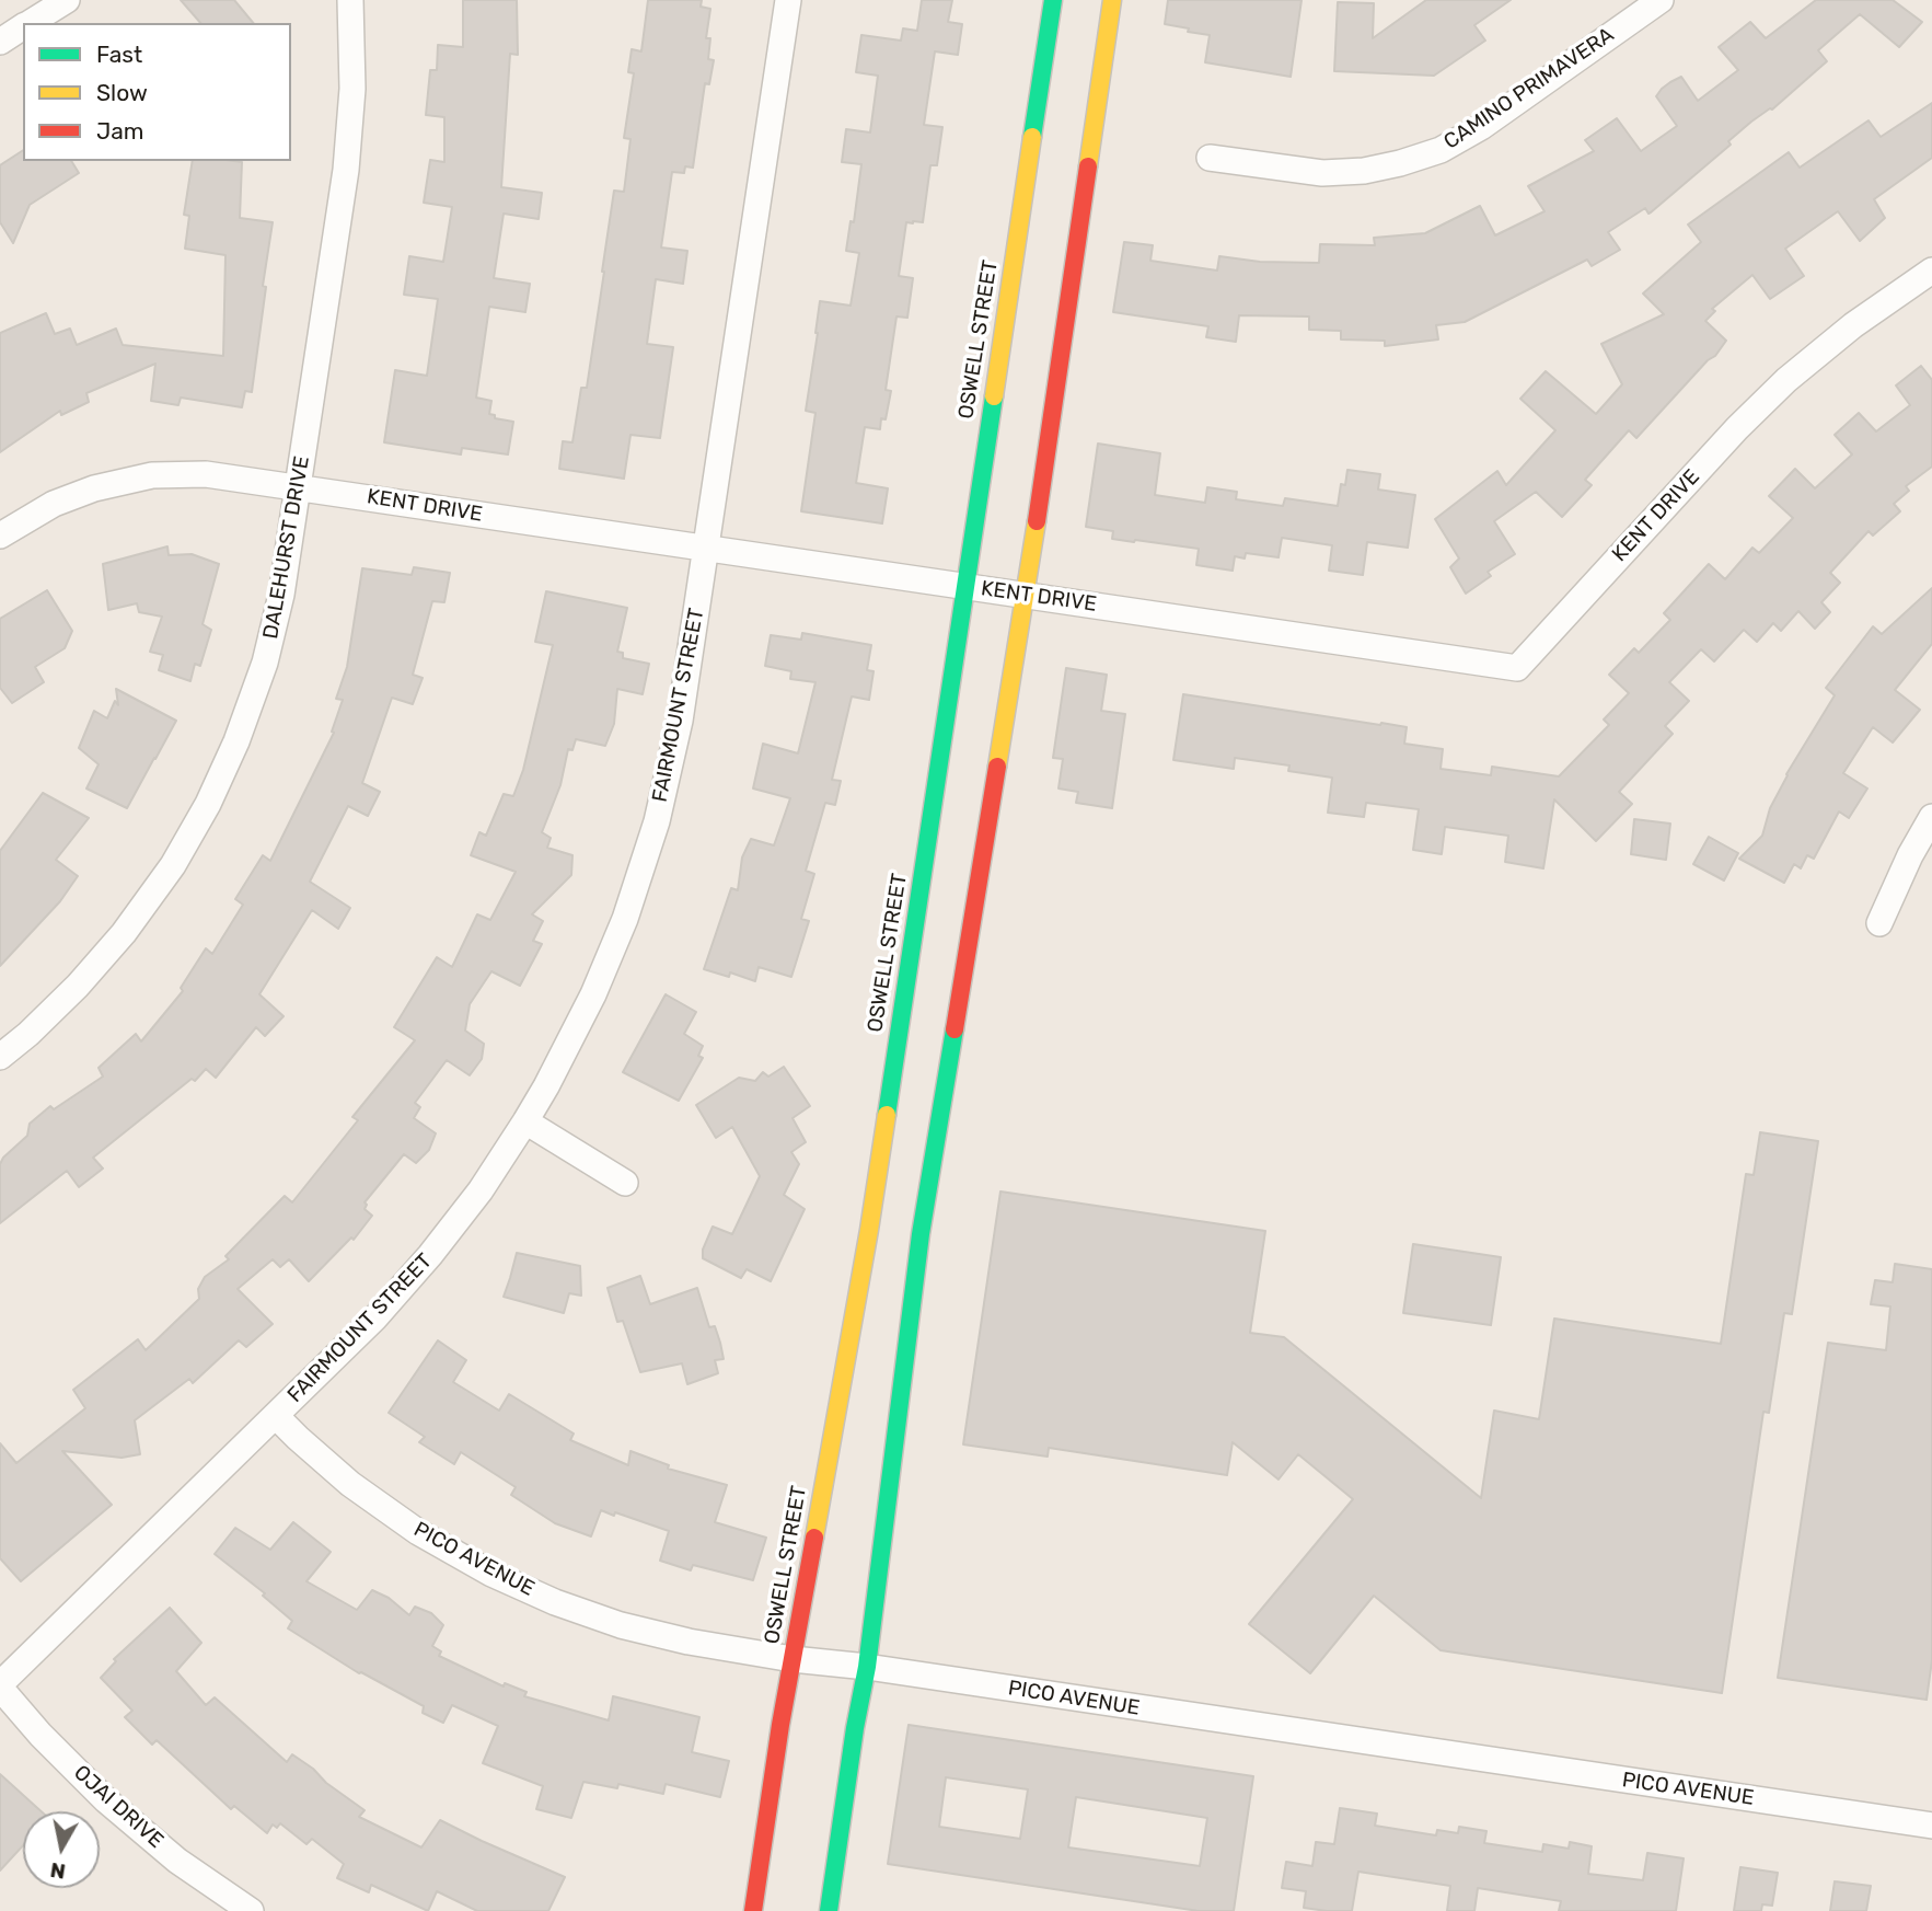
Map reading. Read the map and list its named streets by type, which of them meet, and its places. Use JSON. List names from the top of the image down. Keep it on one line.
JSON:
{"streets":{"main road":["OSWELL STREET"],"street":["CAMINO PRIMAVERA","KENT DRIVE","DALEHURST DRIVE","FAIRMOUNT STREET","PICO AVENUE","OJAI DRIVE"]},"crossings":[["OSWELL STREET","KENT DRIVE"],["OSWELL STREET","PICO AVENUE"],["KENT DRIVE","DALEHURST DRIVE"],["KENT DRIVE","FAIRMOUNT STREET"],["FAIRMOUNT STREET","PICO AVENUE"],["FAIRMOUNT STREET","OJAI DRIVE"]],"legend":["Fast","Slow","Jam"],"north":"bottom"}
